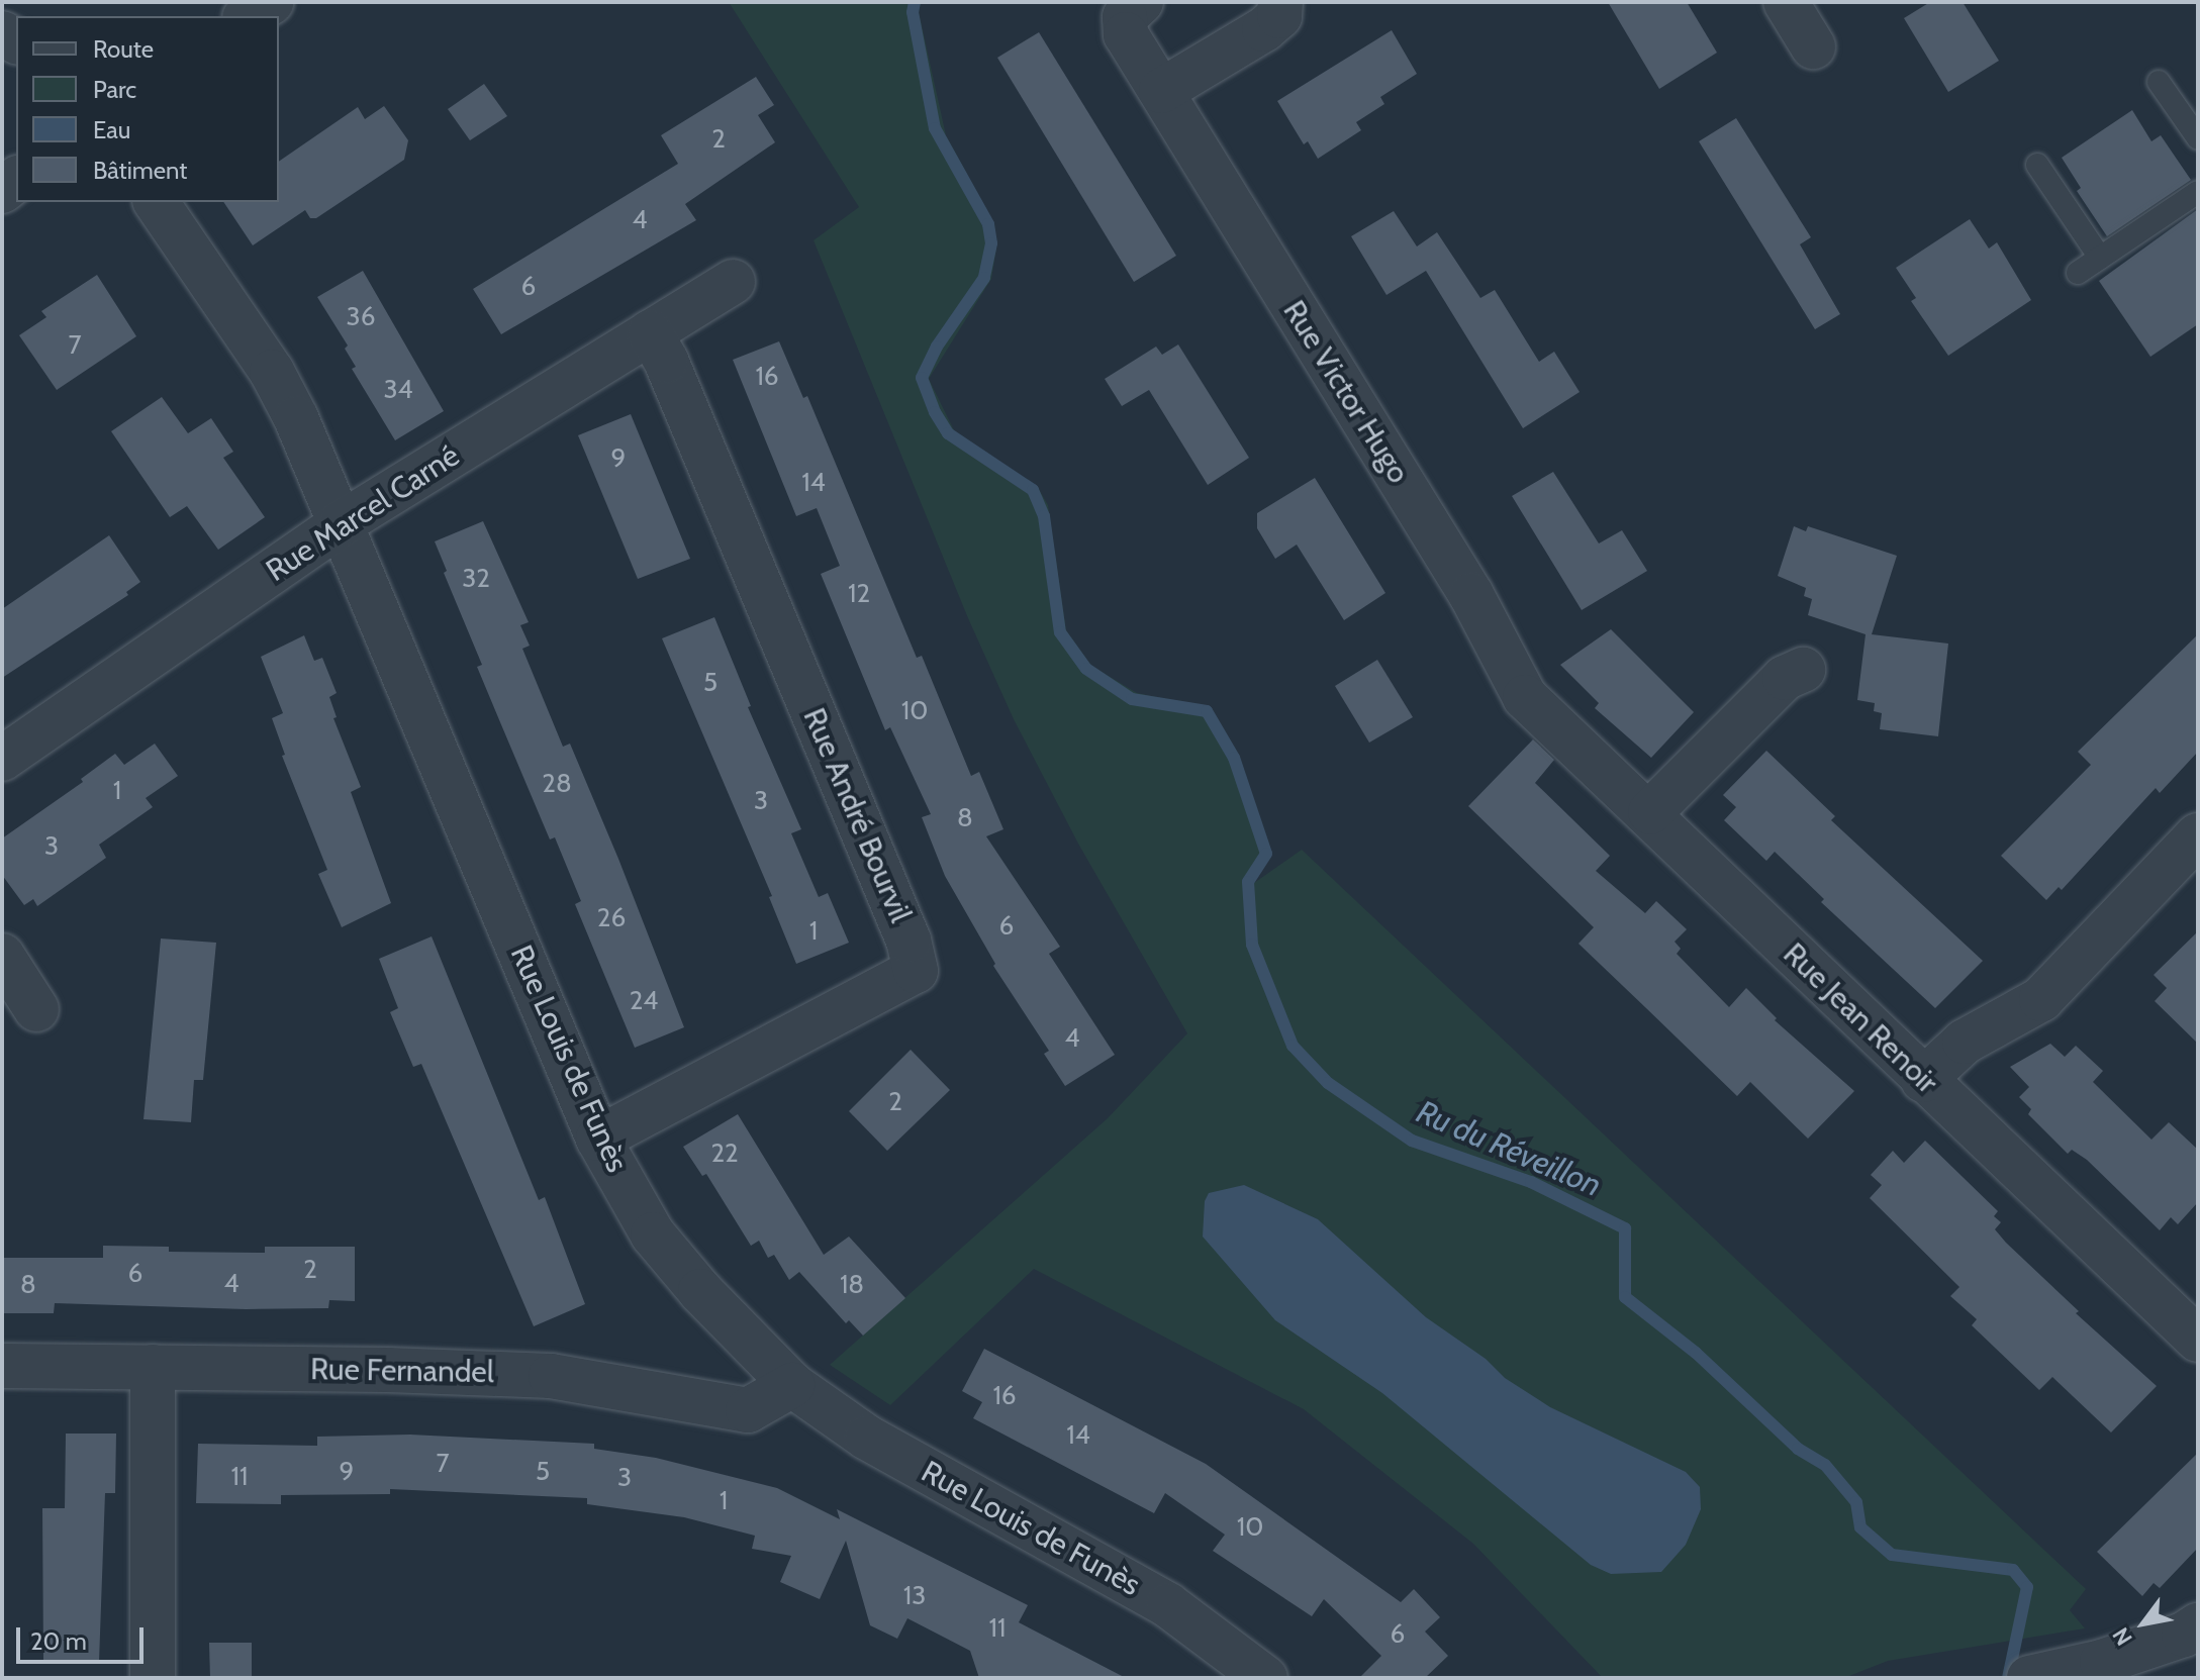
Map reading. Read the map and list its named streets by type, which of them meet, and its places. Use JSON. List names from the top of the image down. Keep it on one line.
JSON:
{"streets":{"street":["Rue Victor Hugo","Rue Marcel Carné","Rue André Bourvil","Rue Jean Renoir","Rue Louis de Funès","Rue Fernandel"]},"crossings":[["Rue Victor Hugo","Rue Jean Renoir"],["Rue Marcel Carné","Rue André Bourvil"],["Rue Marcel Carné","Rue Louis de Funès"],["Rue André Bourvil","Rue Louis de Funès"],["Rue Louis de Funès","Rue Fernandel"]],"water":["Ru du Réveillon"],"house_numbers":["2","4","6","36","7","16","34","9","14","32","12","5","10","28","1","3","8","3","26","6","1","24","4","2","22","2","6","4","8","18","16","14","7","9","5","11","3","1","10","13","11","6"],"legend":["Route","Parc","Eau","Bâtiment"],"scale_bar":"20 m","north":"bottom left"}
